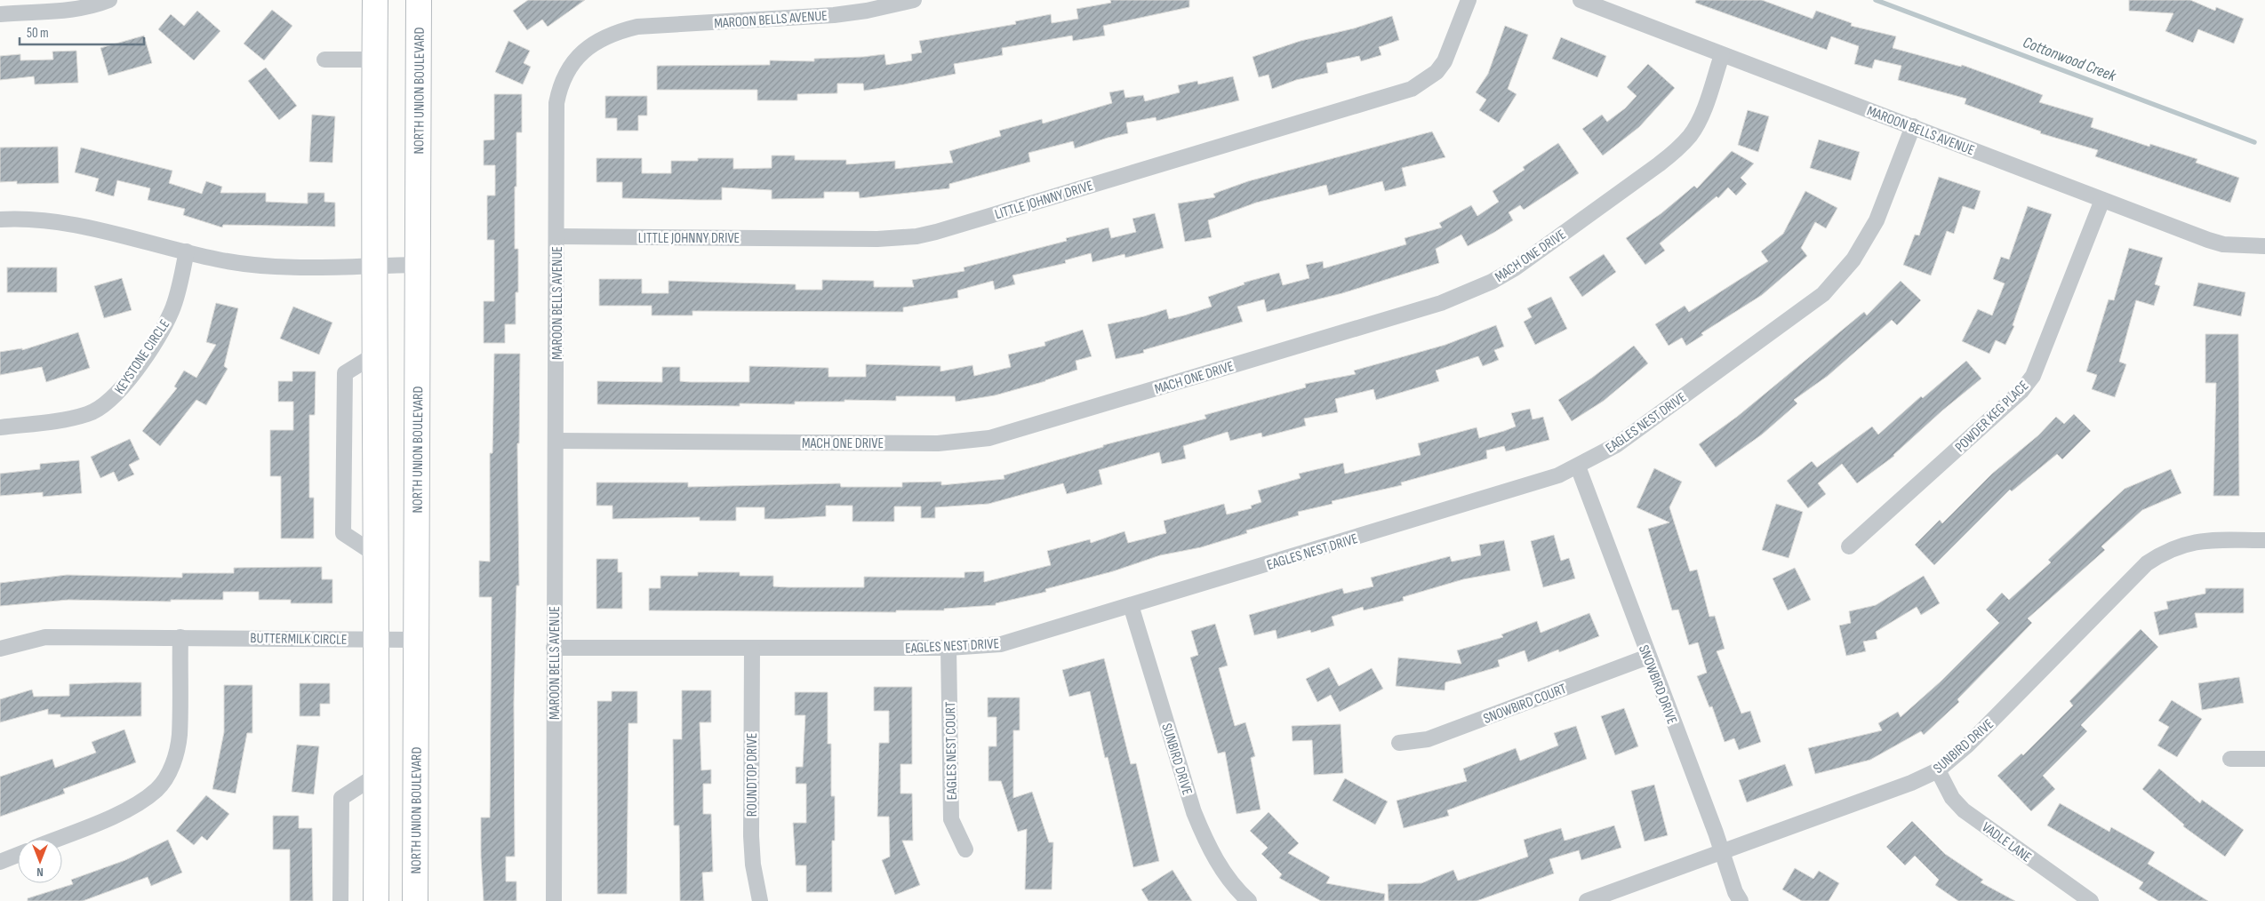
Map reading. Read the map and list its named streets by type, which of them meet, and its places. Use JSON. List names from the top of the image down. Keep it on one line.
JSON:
{"streets":{"main road":["NORTH UNION BOULEVARD"],"street":["MAROON BELLS AVENUE","LITTLE JOHNNY DRIVE","MACH ONE DRIVE","KEYSTONE CIRCLE","POWDER KEG PLACE","EAGLES NEST DRIVE","BUTTERMILK CIRCLE","SNOWBIRD DRIVE","SNOWBIRD COURT","SUNBIRD DRIVE","EAGLES NEST COURT","ROUNDTOP DRIVE","VADLE LANE"]},"crossings":[["MAROON BELLS AVENUE","LITTLE JOHNNY DRIVE"],["MAROON BELLS AVENUE","MACH ONE DRIVE"],["MAROON BELLS AVENUE","POWDER KEG PLACE"],["MAROON BELLS AVENUE","EAGLES NEST DRIVE"],["NORTH UNION BOULEVARD","BUTTERMILK CIRCLE"],["EAGLES NEST DRIVE","SNOWBIRD DRIVE"],["EAGLES NEST DRIVE","SUNBIRD DRIVE"],["EAGLES NEST DRIVE","EAGLES NEST COURT"],["EAGLES NEST DRIVE","ROUNDTOP DRIVE"],["SNOWBIRD DRIVE","SNOWBIRD COURT"],["SNOWBIRD DRIVE","SUNBIRD DRIVE"],["SUNBIRD DRIVE","VADLE LANE"]],"water":["Cottonwood Creek"],"scale_bar":"50 m","north":"bottom"}
